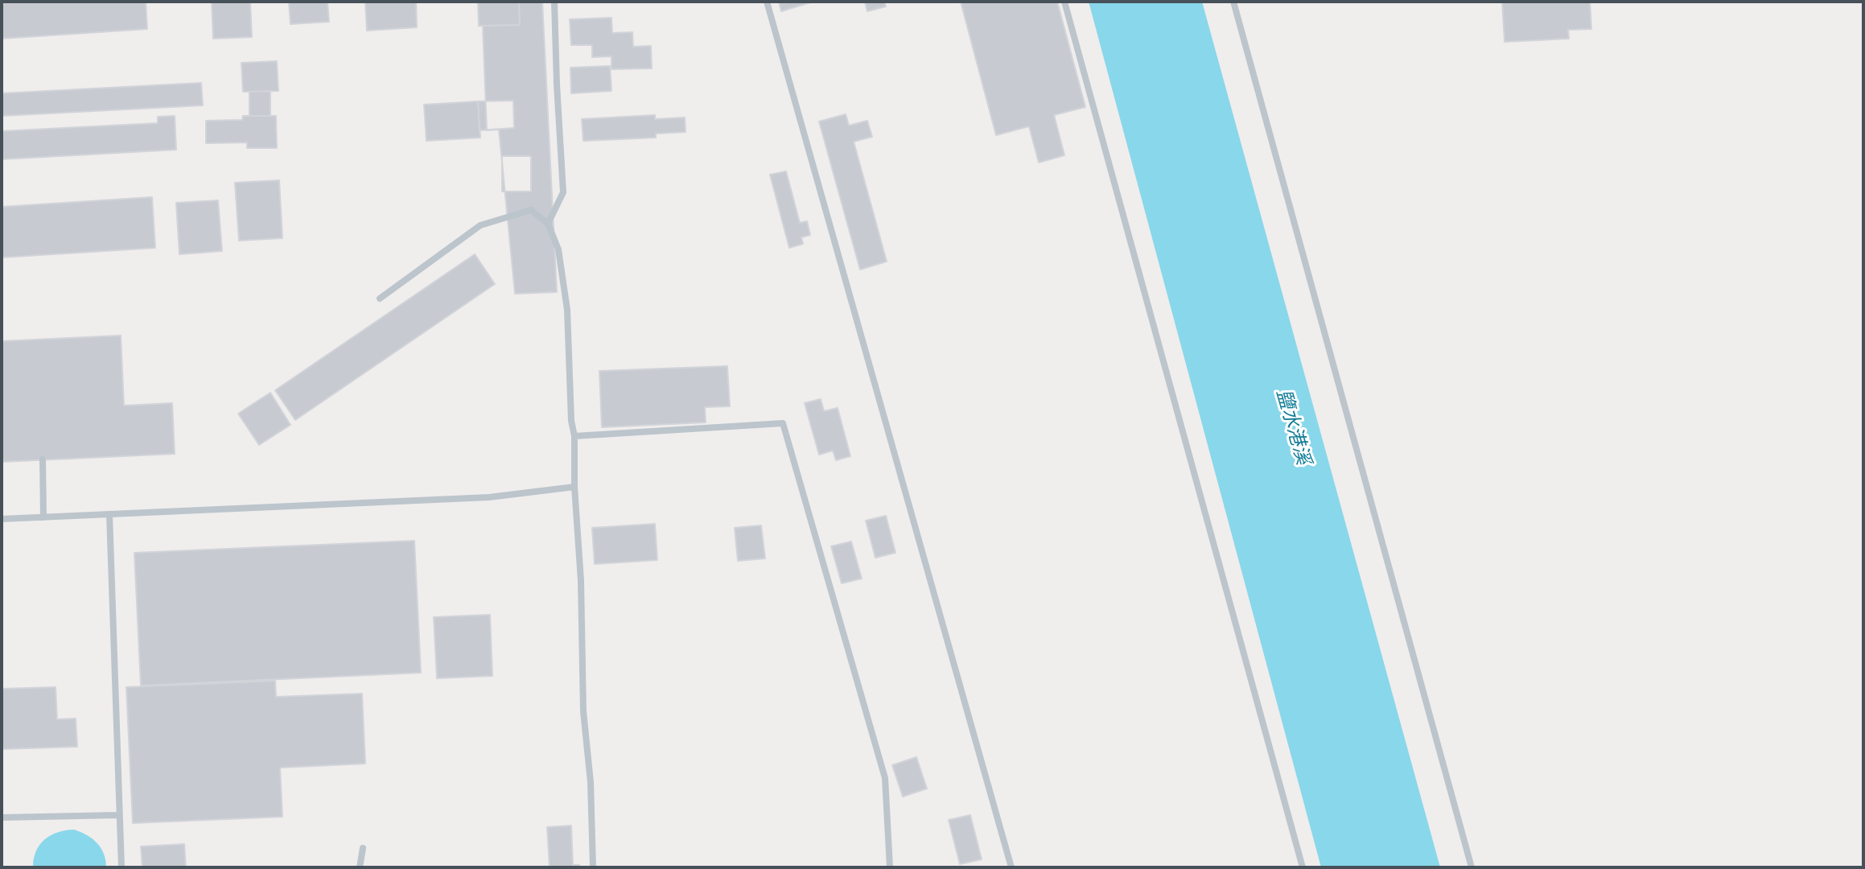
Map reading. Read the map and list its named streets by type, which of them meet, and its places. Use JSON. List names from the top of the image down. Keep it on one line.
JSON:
{"water":["鹽水港溪"]}
